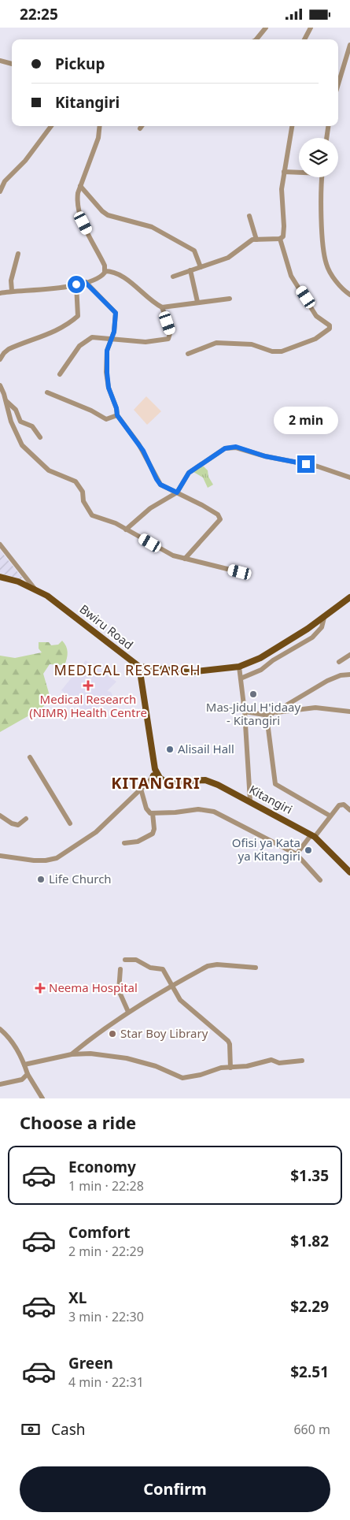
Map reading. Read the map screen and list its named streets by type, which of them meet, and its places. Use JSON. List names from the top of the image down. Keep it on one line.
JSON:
{"streets":{"main road":["Bwiru Road","Kitangiri"]},"districts":["MEDICAL RESEARCH","KITANGIRI"],"places":{"health":["Medical Research (NIMR) Health Centre","Neema Hospital"],"other":["Mas-Jidul H'idaay - Kitangiri","Alisail Hall","Ofisi ya Kata ya Kitangiri","Life Church","Star Boy Library"]},"page":{"status":"22:25","banner":["Pickup","Kitangiri"],"bubble":"2 min","heading":"Choose a ride","list":[{"name":"Economy","note":"1 min · 22:28","value":"$1.35"},{"name":"Comfort","note":"2 min · 22:29","value":"$1.82"},{"name":"XL","note":"3 min · 22:30","value":"$2.29"},{"name":"Green","note":"4 min · 22:31","value":"$2.51"}],"pay":["Cash","660 m"],"buttons":"Confirm"}}
